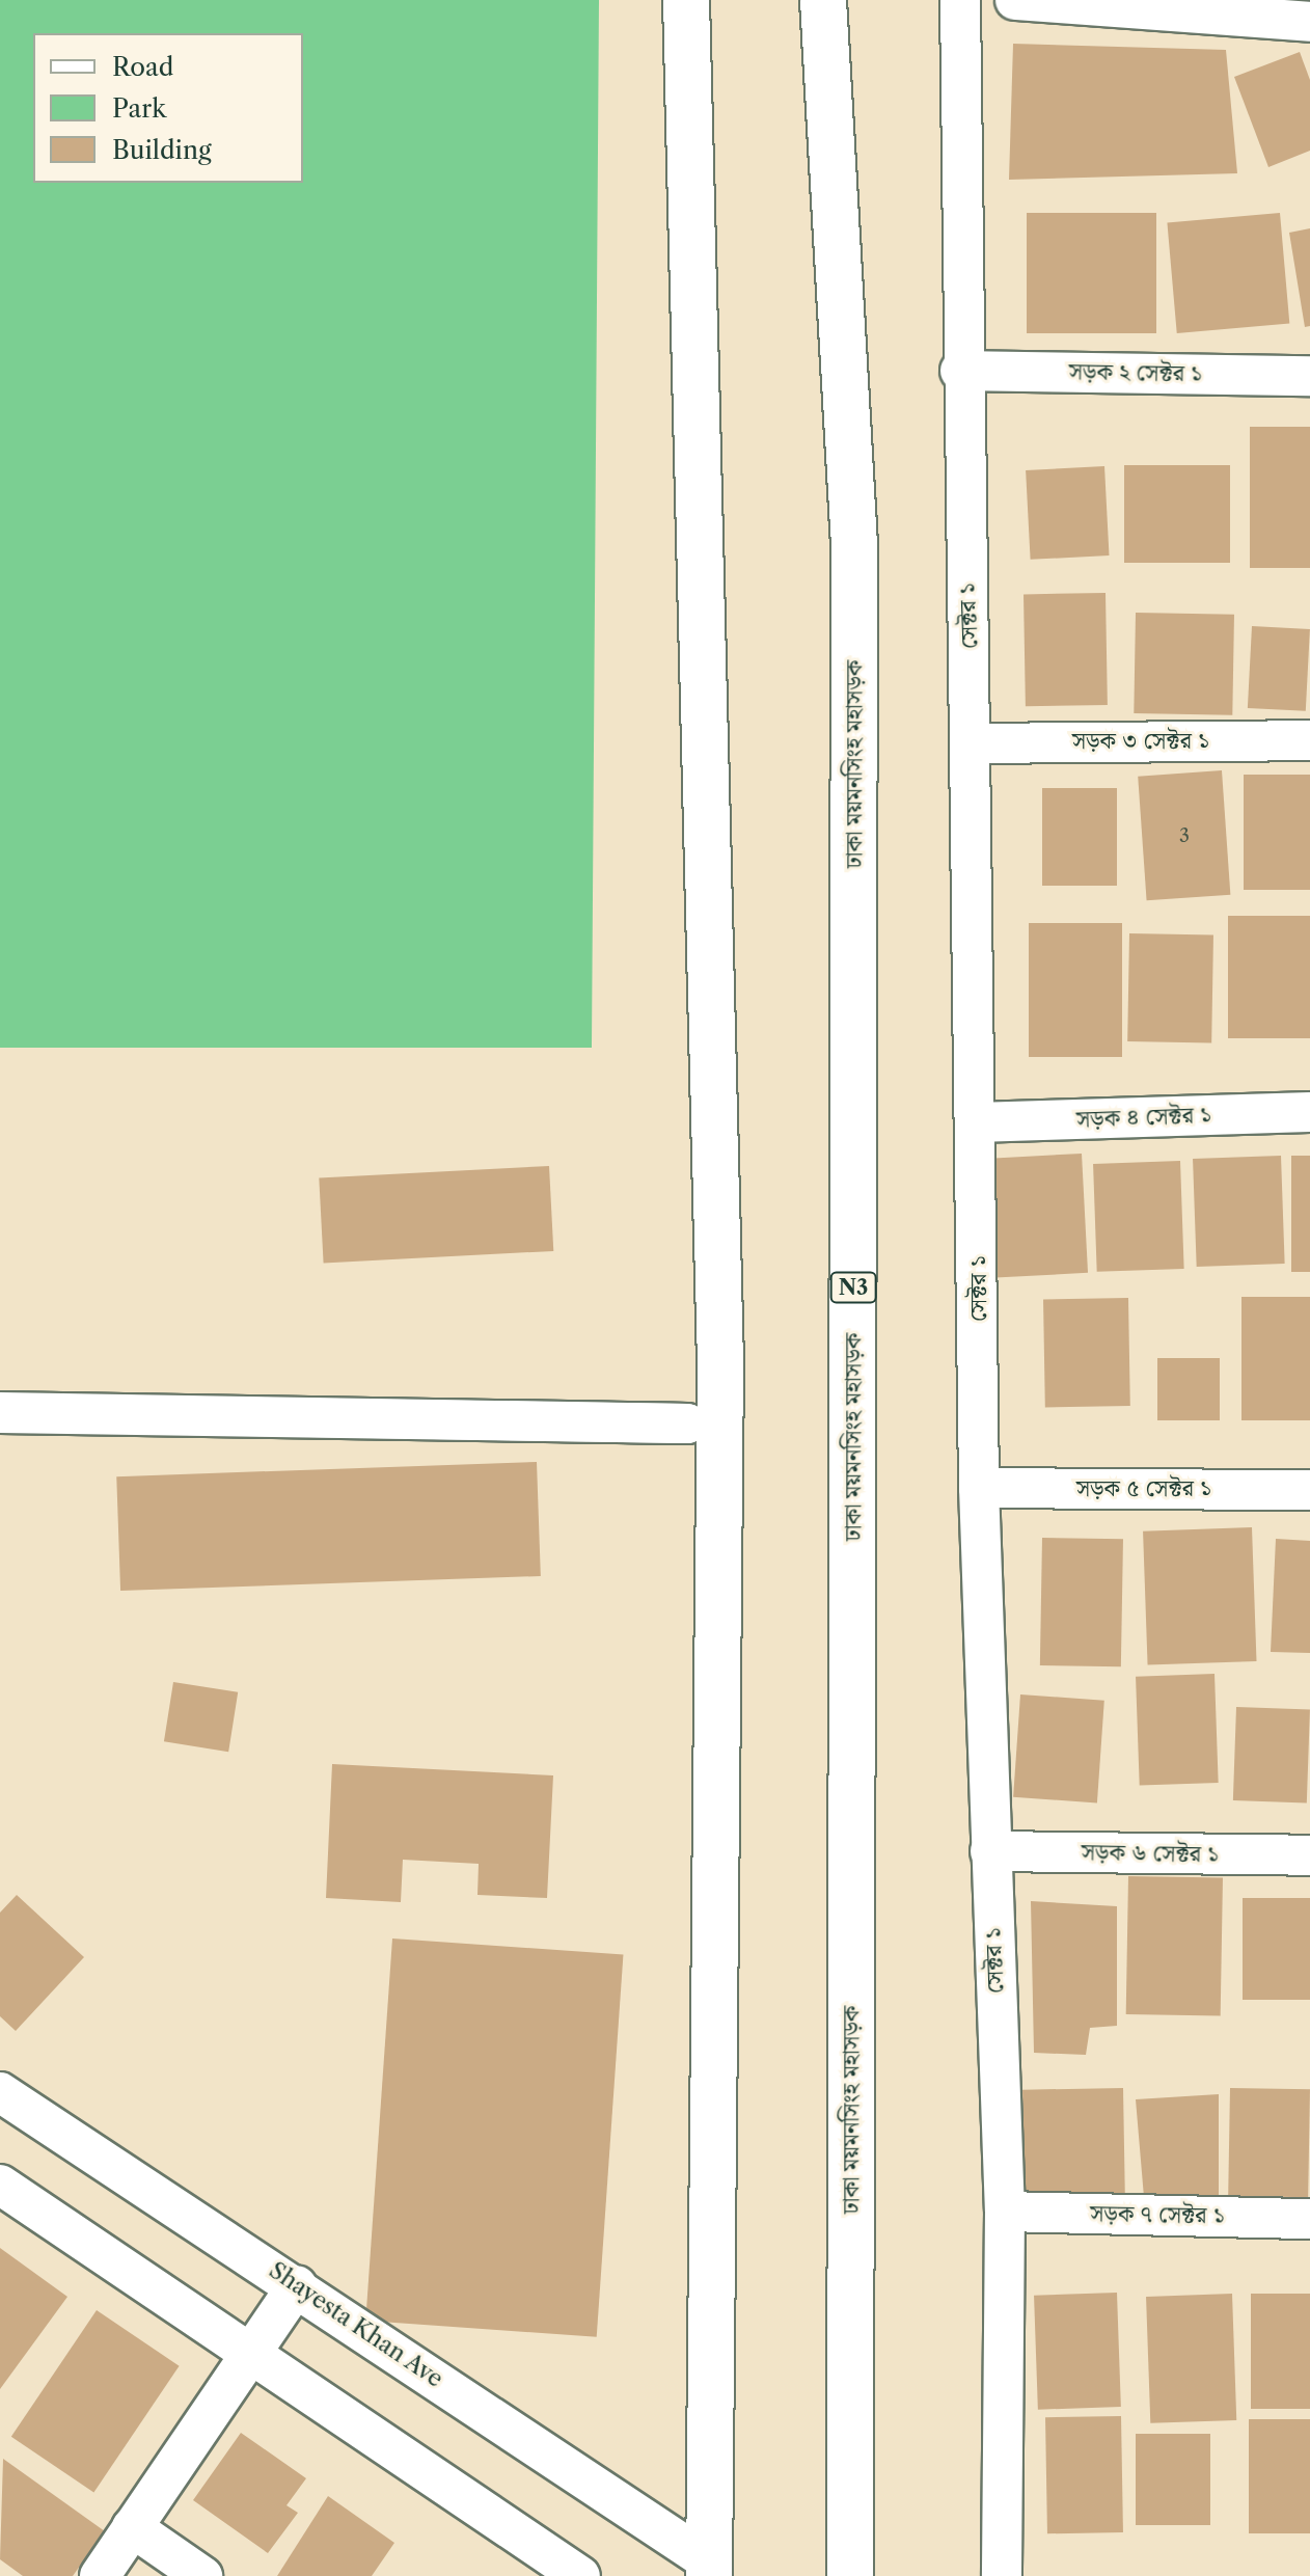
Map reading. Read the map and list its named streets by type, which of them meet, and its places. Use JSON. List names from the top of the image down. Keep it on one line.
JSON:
{"streets":{"highway":["ঢাকা ময়মনসিংহ মহাসড়ক","N3"],"street":["সড়ক ২ সেক্টর ১","সেক্টর ১","সড়ক ৩ সেক্টর ১","সড়ক ৪ সেক্টর ১","সড়ক ৫ সেক্টর ১","সড়ক ৬ সেক্টর ১","সড়ক ৭ সেক্টর ১","Shayesta Khan Ave"]},"crossings":[["সড়ক ২ সেক্টর ১","সেক্টর ১"],["সেক্টর ১","সড়ক ৩ সেক্টর ১"],["সেক্টর ১","সড়ক ৪ সেক্টর ১"],["সেক্টর ১","সড়ক ৫ সেক্টর ১"],["সেক্টর ১","সড়ক ৬ সেক্টর ১"],["সেক্টর ১","সড়ক ৭ সেক্টর ১"]],"house_numbers":["3"],"legend":["Road","Park","Building"]}
